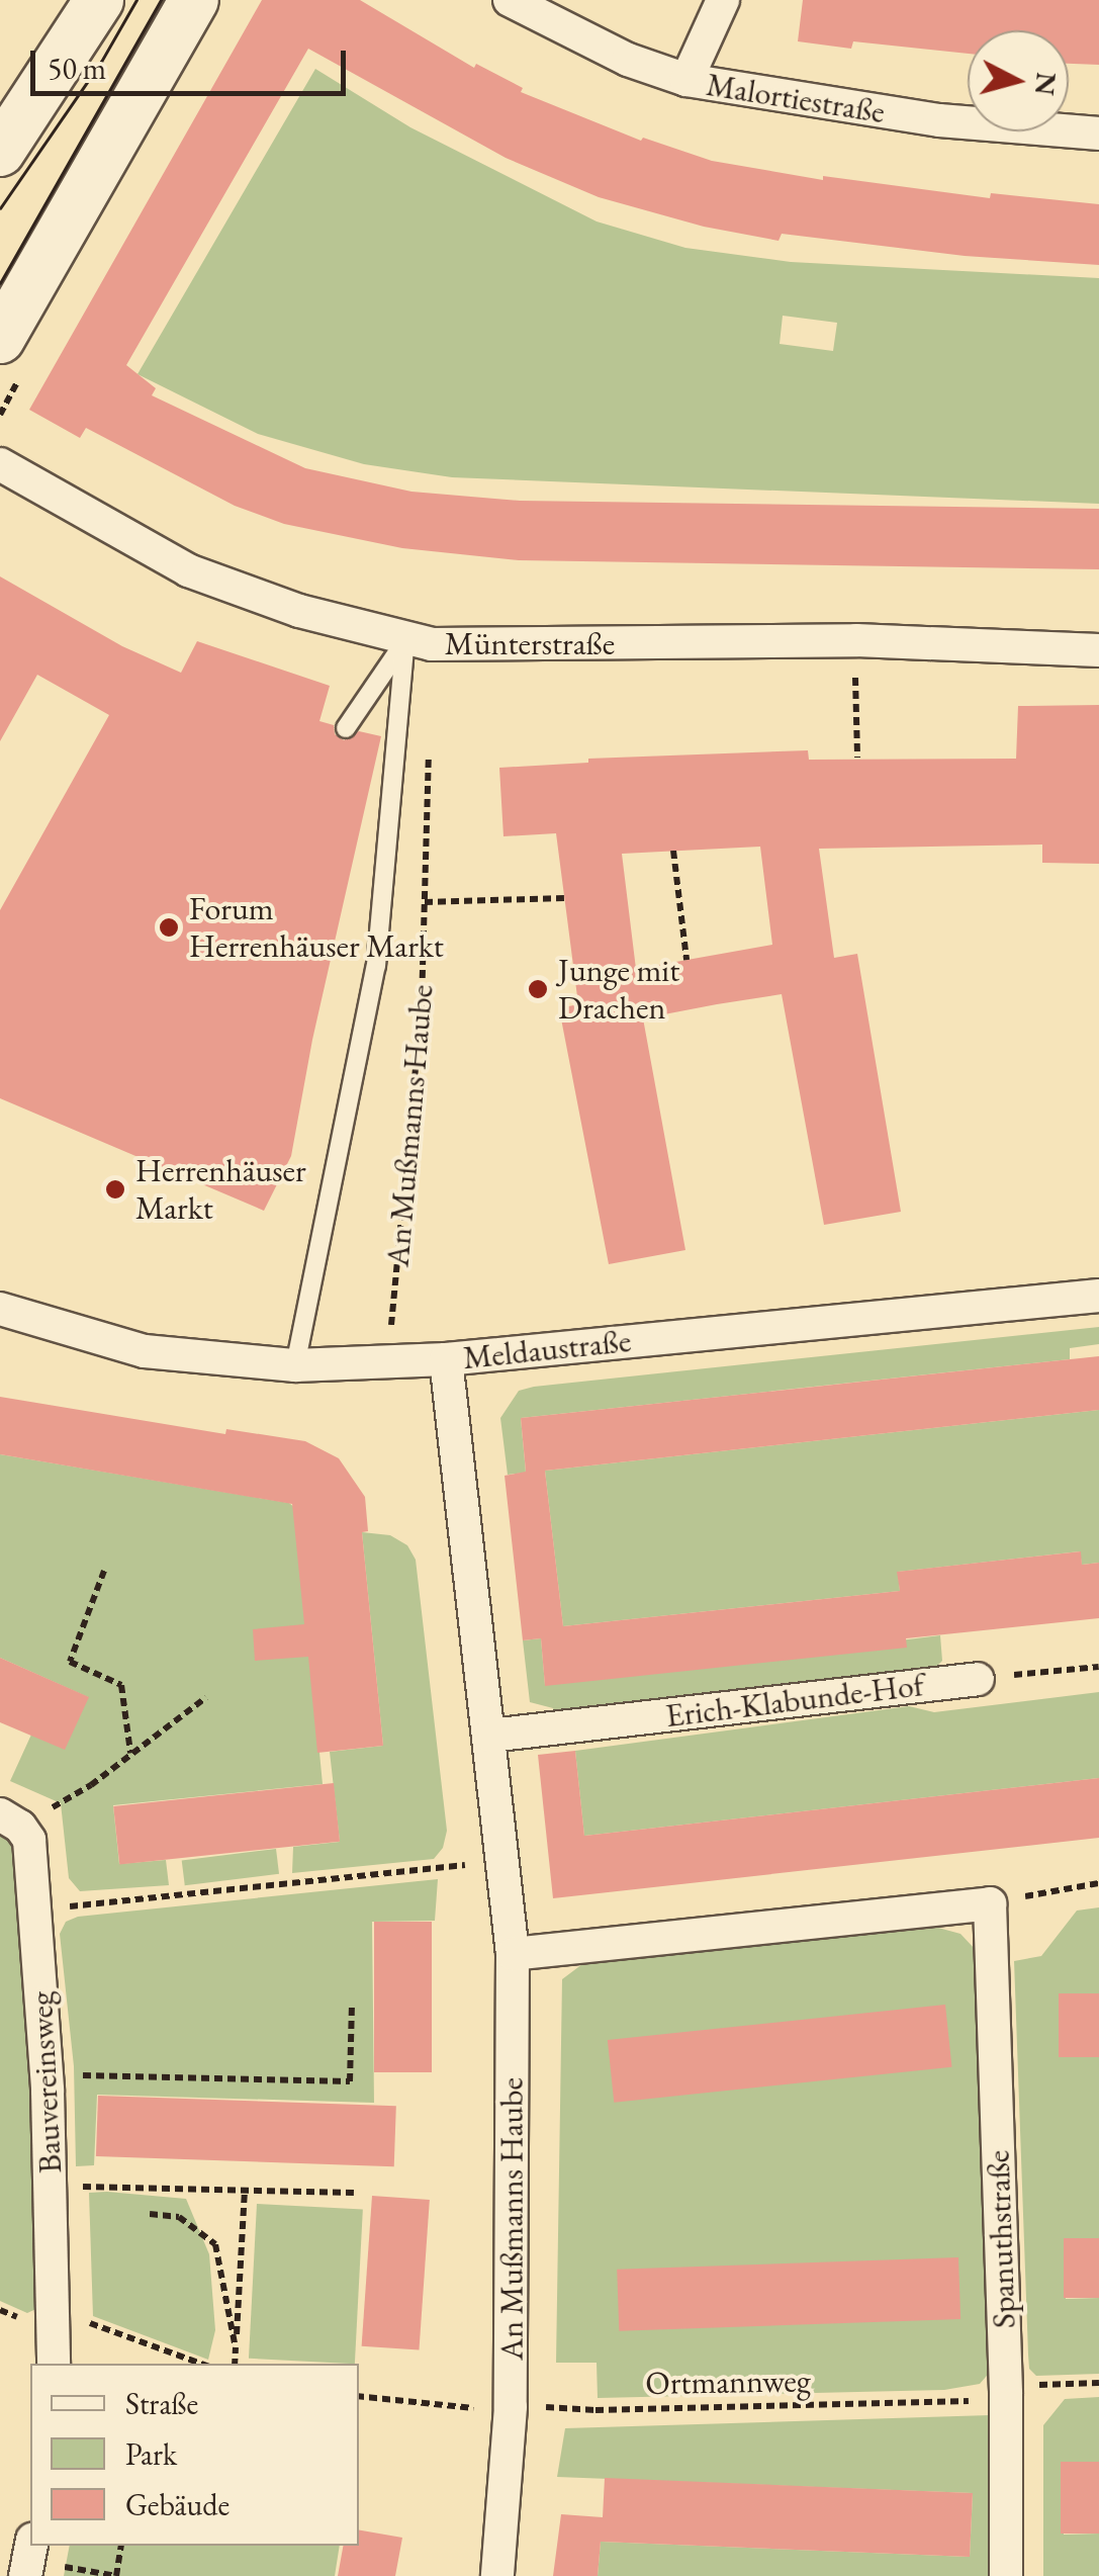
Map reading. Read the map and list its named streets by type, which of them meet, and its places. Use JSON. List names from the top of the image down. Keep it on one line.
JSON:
{"streets":{"street":["Malortiestraße","Münterstraße","An Mußmanns Haube","Meldaustraße","Erich-Klabunde-Hof","Bauvereinsweg","Spanuthstraße"],"path":["Ortmannweg"]},"crossings":[["An Mußmanns Haube","Meldaustraße"],["An Mußmanns Haube","Erich-Klabunde-Hof"],["An Mußmanns Haube","Ortmannweg"],["Spanuthstraße","Ortmannweg"]],"places":["Forum Herrenhäuser Markt","Junge mit Drachen","Herrenhäuser Markt"],"legend":["Straße","Park","Gebäude"],"scale_bar":"50 m","north":"right"}
